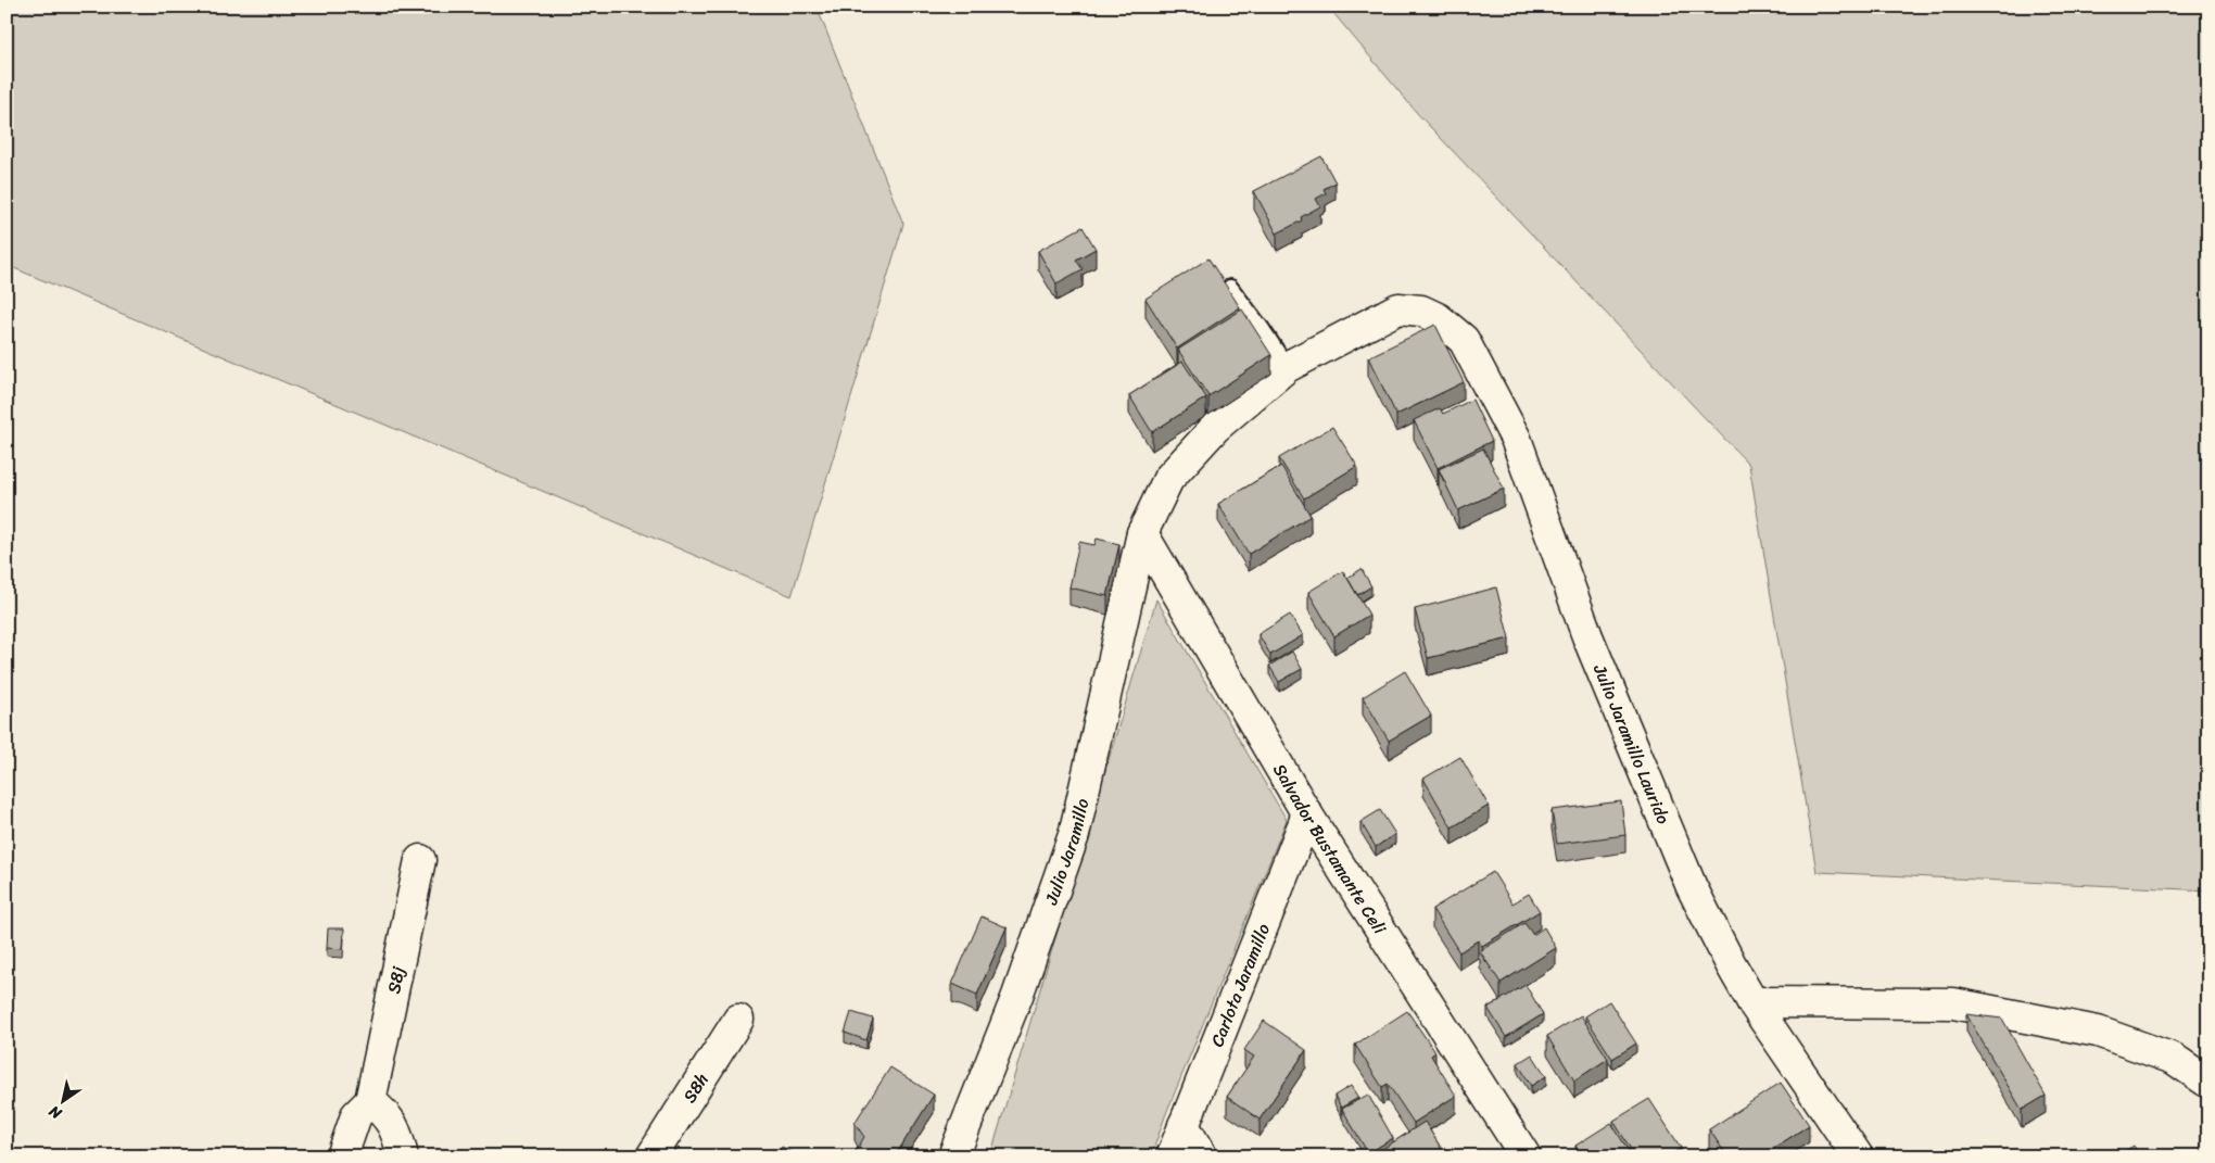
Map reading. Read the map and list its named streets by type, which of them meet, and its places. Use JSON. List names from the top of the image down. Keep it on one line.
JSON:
{"streets":{"street":["Julio Jaramillo Laurido","Salvador Bustamante Celi","Julio Jaramillo","S8j","Carlota Jaramillo","S8h"]},"crossings":[["Julio Jaramillo Laurido","Julio Jaramillo"],["Salvador Bustamante Celi","Julio Jaramillo"],["Salvador Bustamante Celi","Carlota Jaramillo"]],"north":"bottom left"}
